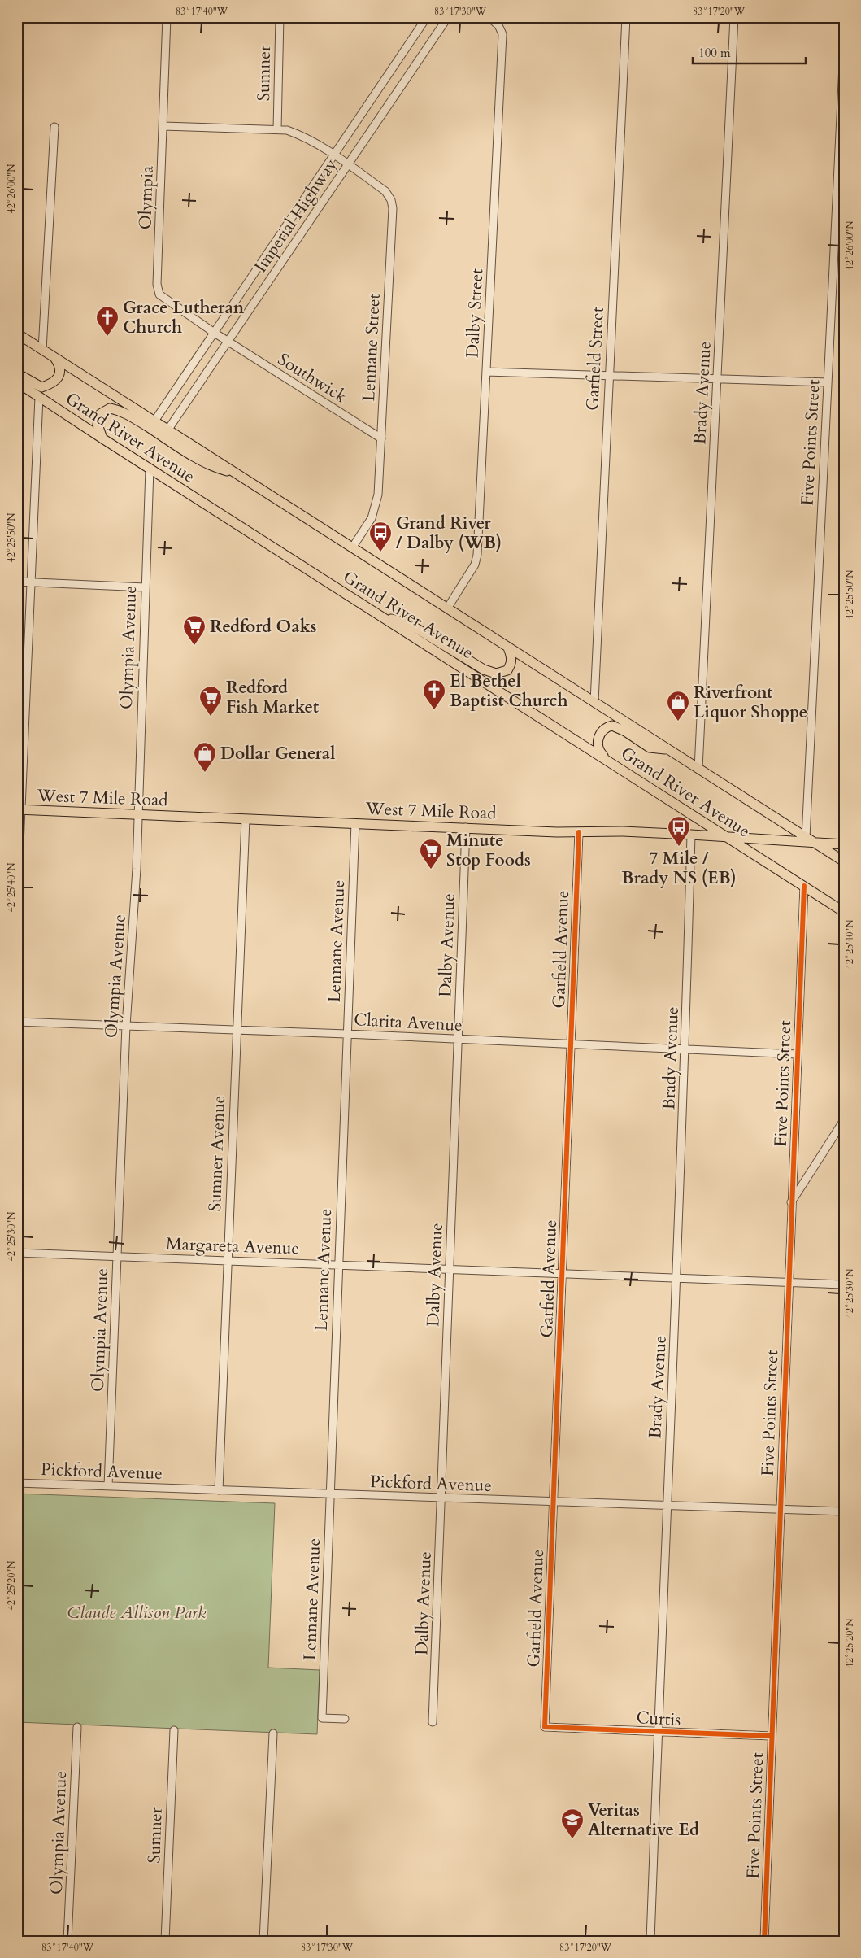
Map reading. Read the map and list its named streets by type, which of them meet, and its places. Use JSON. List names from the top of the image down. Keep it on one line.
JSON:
{"streets":{"main road":["Grand River Avenue","West 7 Mile Road"],"street":["Sumner","Olympia","Imperial Highway","Dalby Street","Lennane Street","Garfield Street","Southwick","Brady Avenue","Five Points Street","Olympia Avenue","Lennane Avenue","Dalby Avenue","Garfield Avenue","Clarita Avenue","Sumner Avenue","Margareta Avenue","Pickford Avenue","Curtis"]},"crossings":[["Sumner","Lennane Street"],["Olympia","Imperial Highway"],["Olympia","Lennane Street"],["Olympia","Southwick"],["Imperial Highway","Lennane Street"],["Imperial Highway","Southwick"],["Imperial Highway","Grand River Avenue"],["Dalby Street","Grand River Avenue"],["Lennane Street","Southwick"],["Lennane Street","Grand River Avenue"],["Garfield Street","Grand River Avenue"],["Brady Avenue","Grand River Avenue"],["Brady Avenue","West 7 Mile Road"],["Brady Avenue","Clarita Avenue"],["Brady Avenue","Margareta Avenue"],["Brady Avenue","Pickford Avenue"],["Brady Avenue","Curtis"],["Grand River Avenue","Five Points Street"],["Grand River Avenue","Olympia Avenue"],["Grand River Avenue","West 7 Mile Road"],["Five Points Street","Clarita Avenue"],["Five Points Street","Margareta Avenue"],["Five Points Street","Pickford Avenue"],["Five Points Street","Curtis"],["Olympia Avenue","West 7 Mile Road"],["Olympia Avenue","Clarita Avenue"],["Olympia Avenue","Margareta Avenue"],["Olympia Avenue","Pickford Avenue"],["West 7 Mile Road","Lennane Avenue"],["West 7 Mile Road","Dalby Avenue"],["West 7 Mile Road","Garfield Avenue"],["West 7 Mile Road","Sumner Avenue"],["Lennane Avenue","Clarita Avenue"],["Lennane Avenue","Margareta Avenue"],["Lennane Avenue","Pickford Avenue"],["Dalby Avenue","Clarita Avenue"],["Dalby Avenue","Margareta Avenue"],["Dalby Avenue","Pickford Avenue"],["Garfield Avenue","Clarita Avenue"],["Garfield Avenue","Margareta Avenue"],["Garfield Avenue","Pickford Avenue"],["Garfield Avenue","Curtis"],["Clarita Avenue","Sumner Avenue"],["Sumner Avenue","Margareta Avenue"],["Sumner Avenue","Pickford Avenue"]],"parks":["Claude Allison Park"],"places":{"church":["Grace Lutheran Church","El Bethel Baptist Church"],"bus stop":["Grand River / Dalby (WB)","7 Mile / Brady NS (EB)"],"supermarket":["Redford Oaks","Redford Fish Market","Minute Stop Foods"],"shop":["Riverfront Liquor Shoppe","Dollar General"],"school or university":["Veritas Alternative Ed"]},"scale_bar":"100 m","coordinates":["83°17'40\"W","83°17'30\"W","83°17'20\"W","42°26'00\"N","42°25'50\"N","42°25'40\"N","42°25'30\"N","42°25'20\"N"]}
